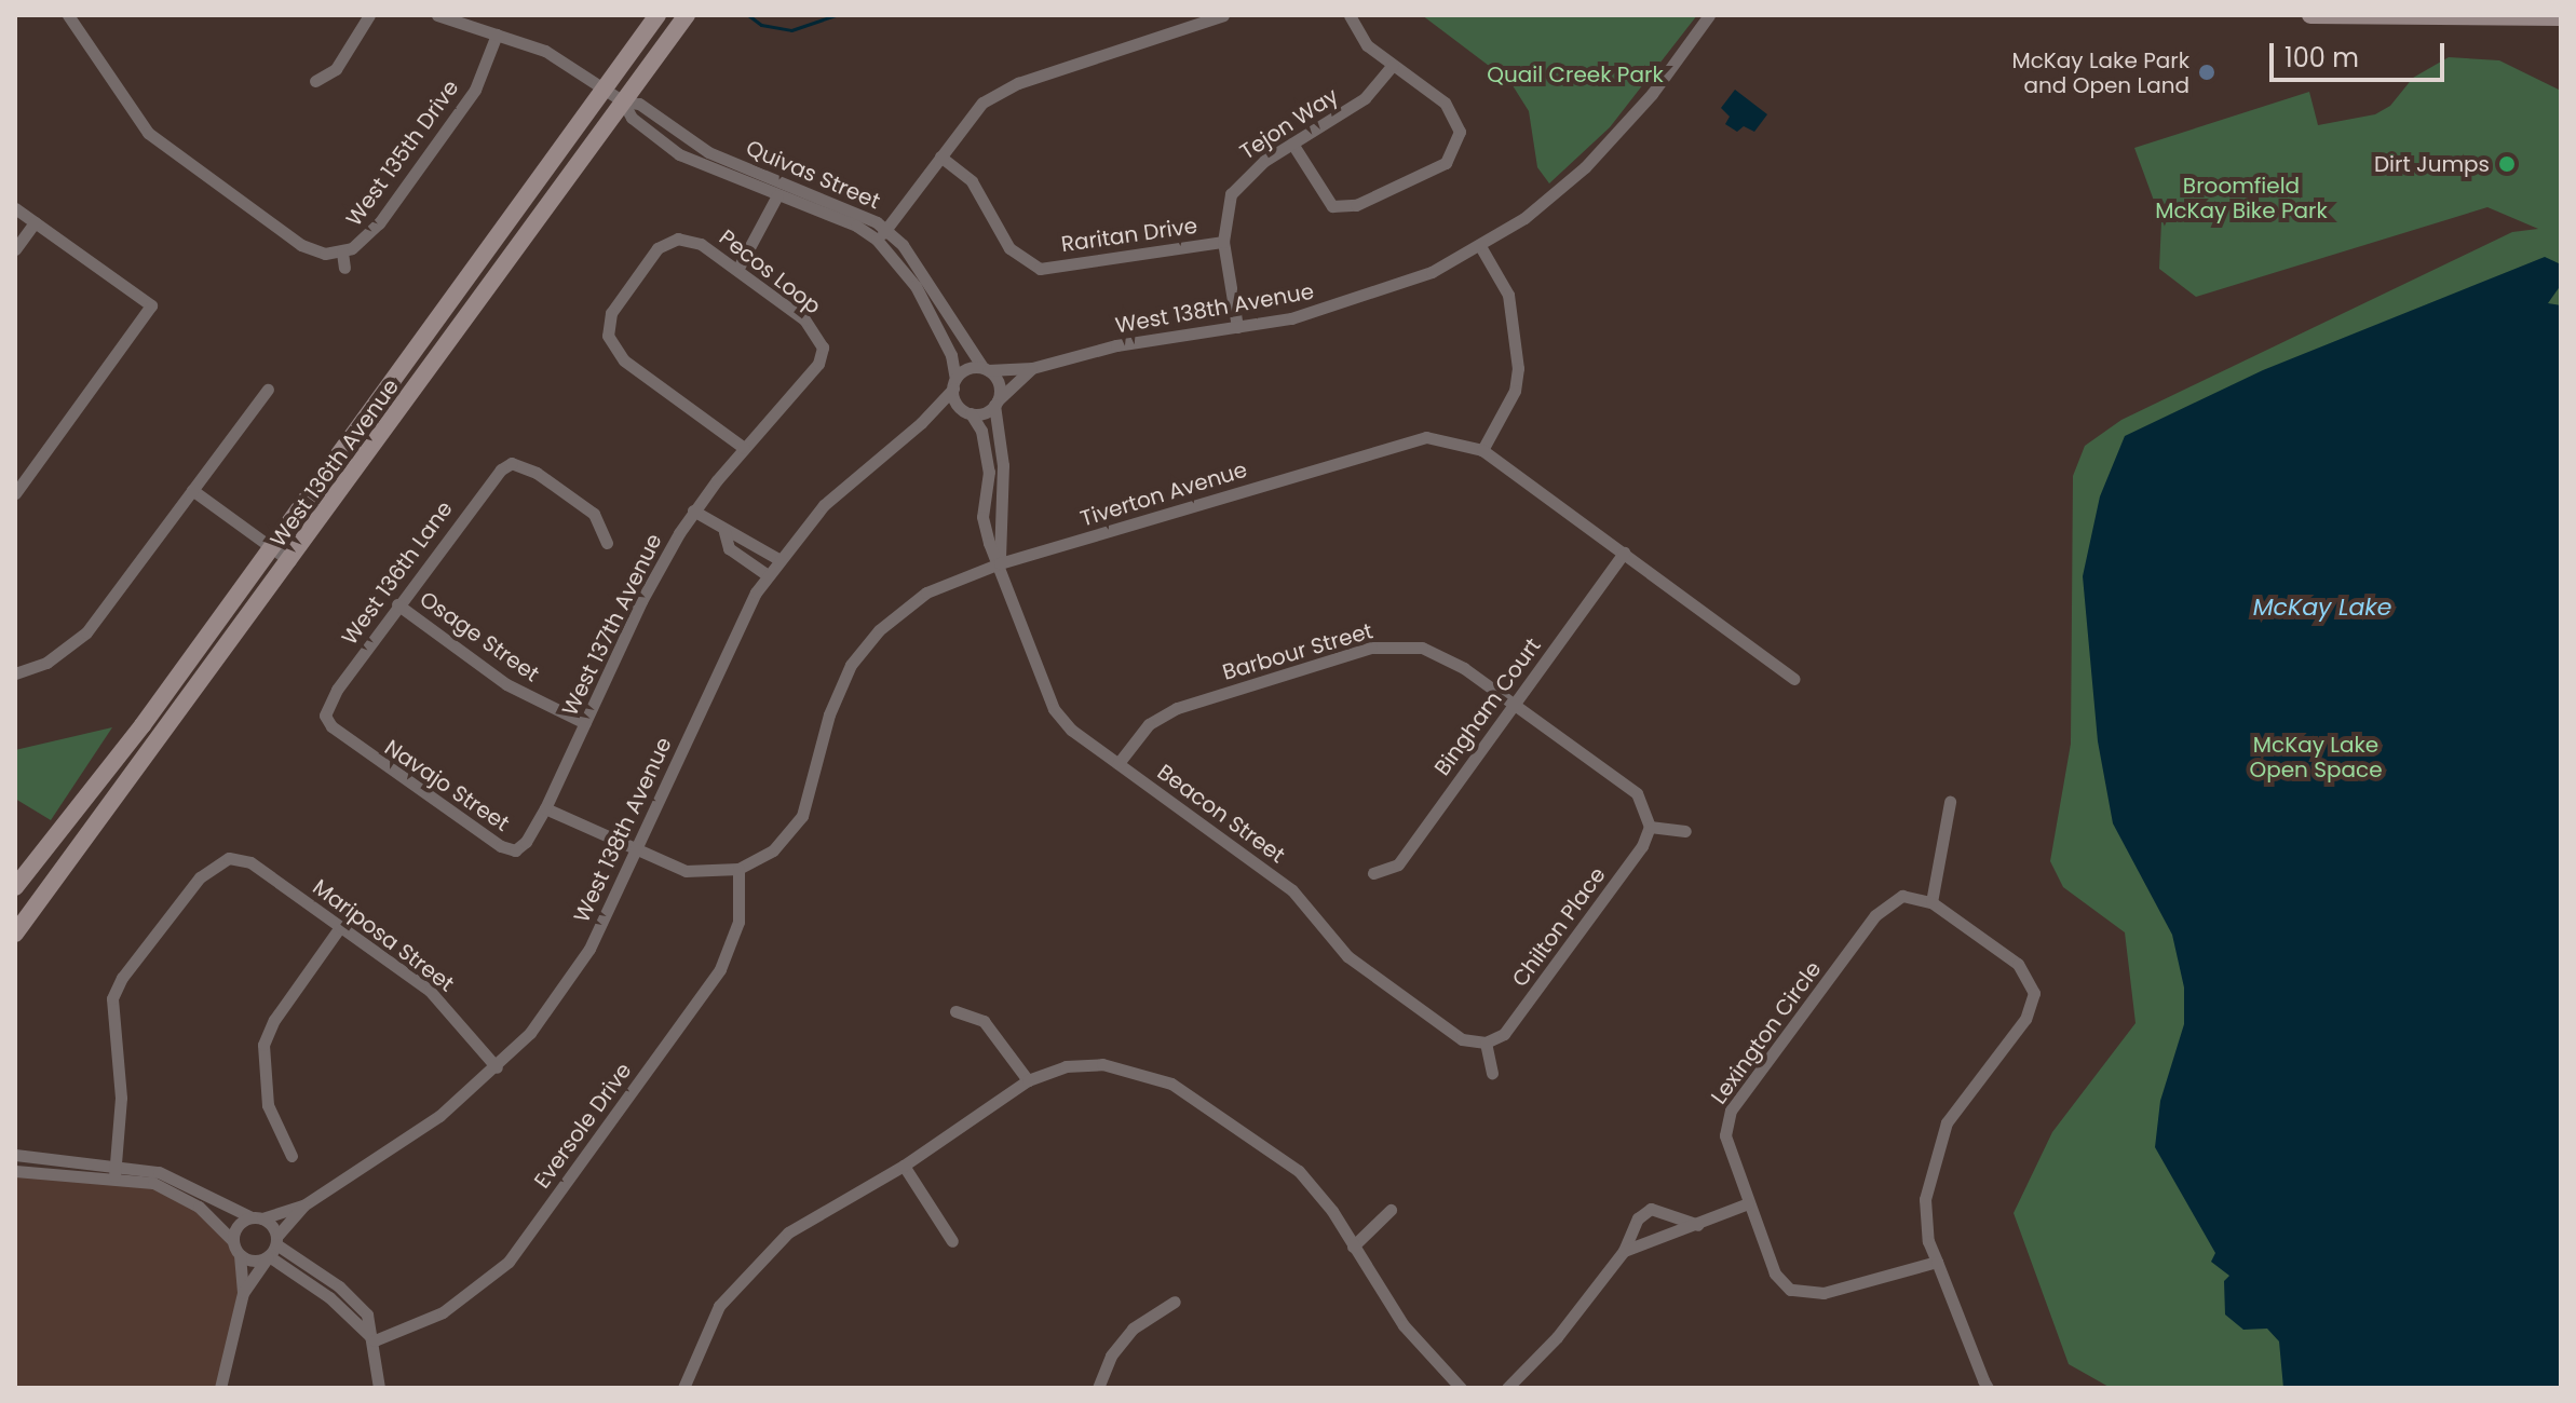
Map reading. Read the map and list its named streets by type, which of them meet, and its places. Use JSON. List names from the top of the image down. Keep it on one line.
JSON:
{"streets":{"main road":["West 136th Avenue"],"street":["Tejon Way","West 135th Drive","Quivas Street","Raritan Drive","Pecos Loop","West 138th Avenue","Tiverton Avenue","West 136th Lane","West 137th Avenue","Osage Street","Barbour Street","Bingham Court","Navajo Street","Beacon Street","Chilton Place","Mariposa Street","Lexington Circle","Eversole Drive"]},"crossings":[["Tejon Way","Raritan Drive"],["Tejon Way","West 138th Avenue"],["West 135th Drive","Quivas Street"],["Quivas Street","West 138th Avenue"],["Quivas Street","West 136th Avenue"],["Quivas Street","Beacon Street"],["Pecos Loop","West 137th Avenue"],["West 138th Avenue","Tiverton Avenue"],["West 138th Avenue","Navajo Street"],["West 138th Avenue","Beacon Street"],["West 138th Avenue","Mariposa Street"],["Tiverton Avenue","Bingham Court"],["Tiverton Avenue","Navajo Street"],["Tiverton Avenue","Beacon Street"],["Tiverton Avenue","Eversole Drive"],["West 136th Lane","Osage Street"],["West 136th Lane","Navajo Street"],["West 137th Avenue","Osage Street"],["West 137th Avenue","Navajo Street"],["Barbour Street","Bingham Court"],["Barbour Street","Beacon Street"],["Barbour Street","Chilton Place"],["Beacon Street","Chilton Place"]],"water":["McKay Lake"],"parks":["Quail Creek Park","Broomfield McKay Bike Park","McKay Lake Open Space"],"places":["McKay Lake Park and Open Land","Dirt Jumps"],"scale_bar":"100 m"}
